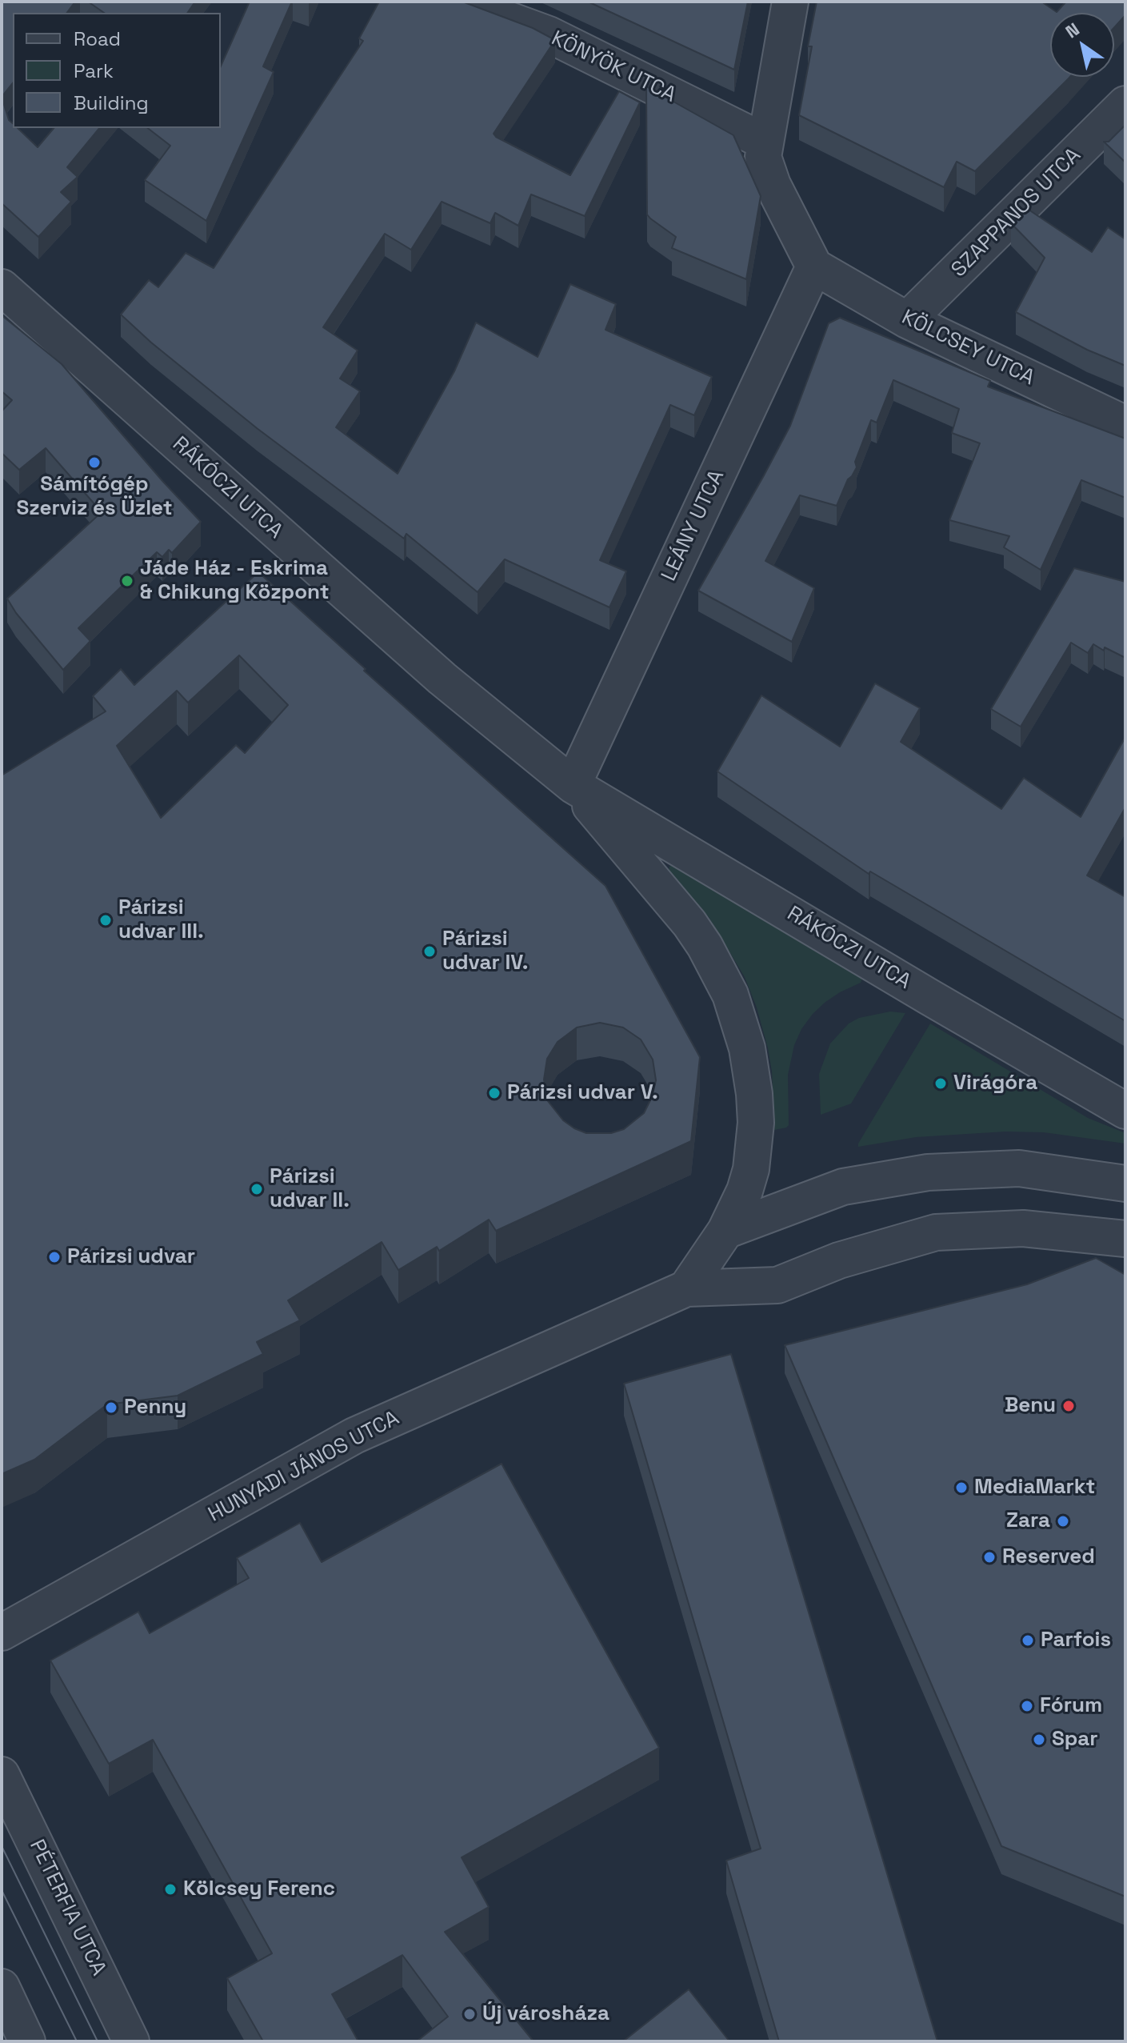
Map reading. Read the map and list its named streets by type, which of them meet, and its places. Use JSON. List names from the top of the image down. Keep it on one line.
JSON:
{"streets":{"street":["KÖNYÖK UTCA","SZAPPANOS UTCA","KÖLCSEY UTCA","RÁKÓCZI UTCA","LEÁNY UTCA","HUNYADI JÁNOS UTCA","PÉTERFIA UTCA"]},"crossings":[["SZAPPANOS UTCA","KÖLCSEY UTCA"],["KÖLCSEY UTCA","LEÁNY UTCA"],["RÁKÓCZI UTCA","LEÁNY UTCA"]],"places":["Sámítógép Szerviz és Üzlet","Jáde Ház - Eskrima & Chikung Központ","Párizsi udvar III.","Párizsi udvar IV.","Virágóra","Párizsi udvar V.","Párizsi udvar II.","Párizsi udvar","Benu","Penny","MediaMarkt","Zara","Reserved","Parfois","Fórum","Spar","Kölcsey Ferenc","Új városháza"],"legend":["Road","Park","Building"],"north":"top left"}
